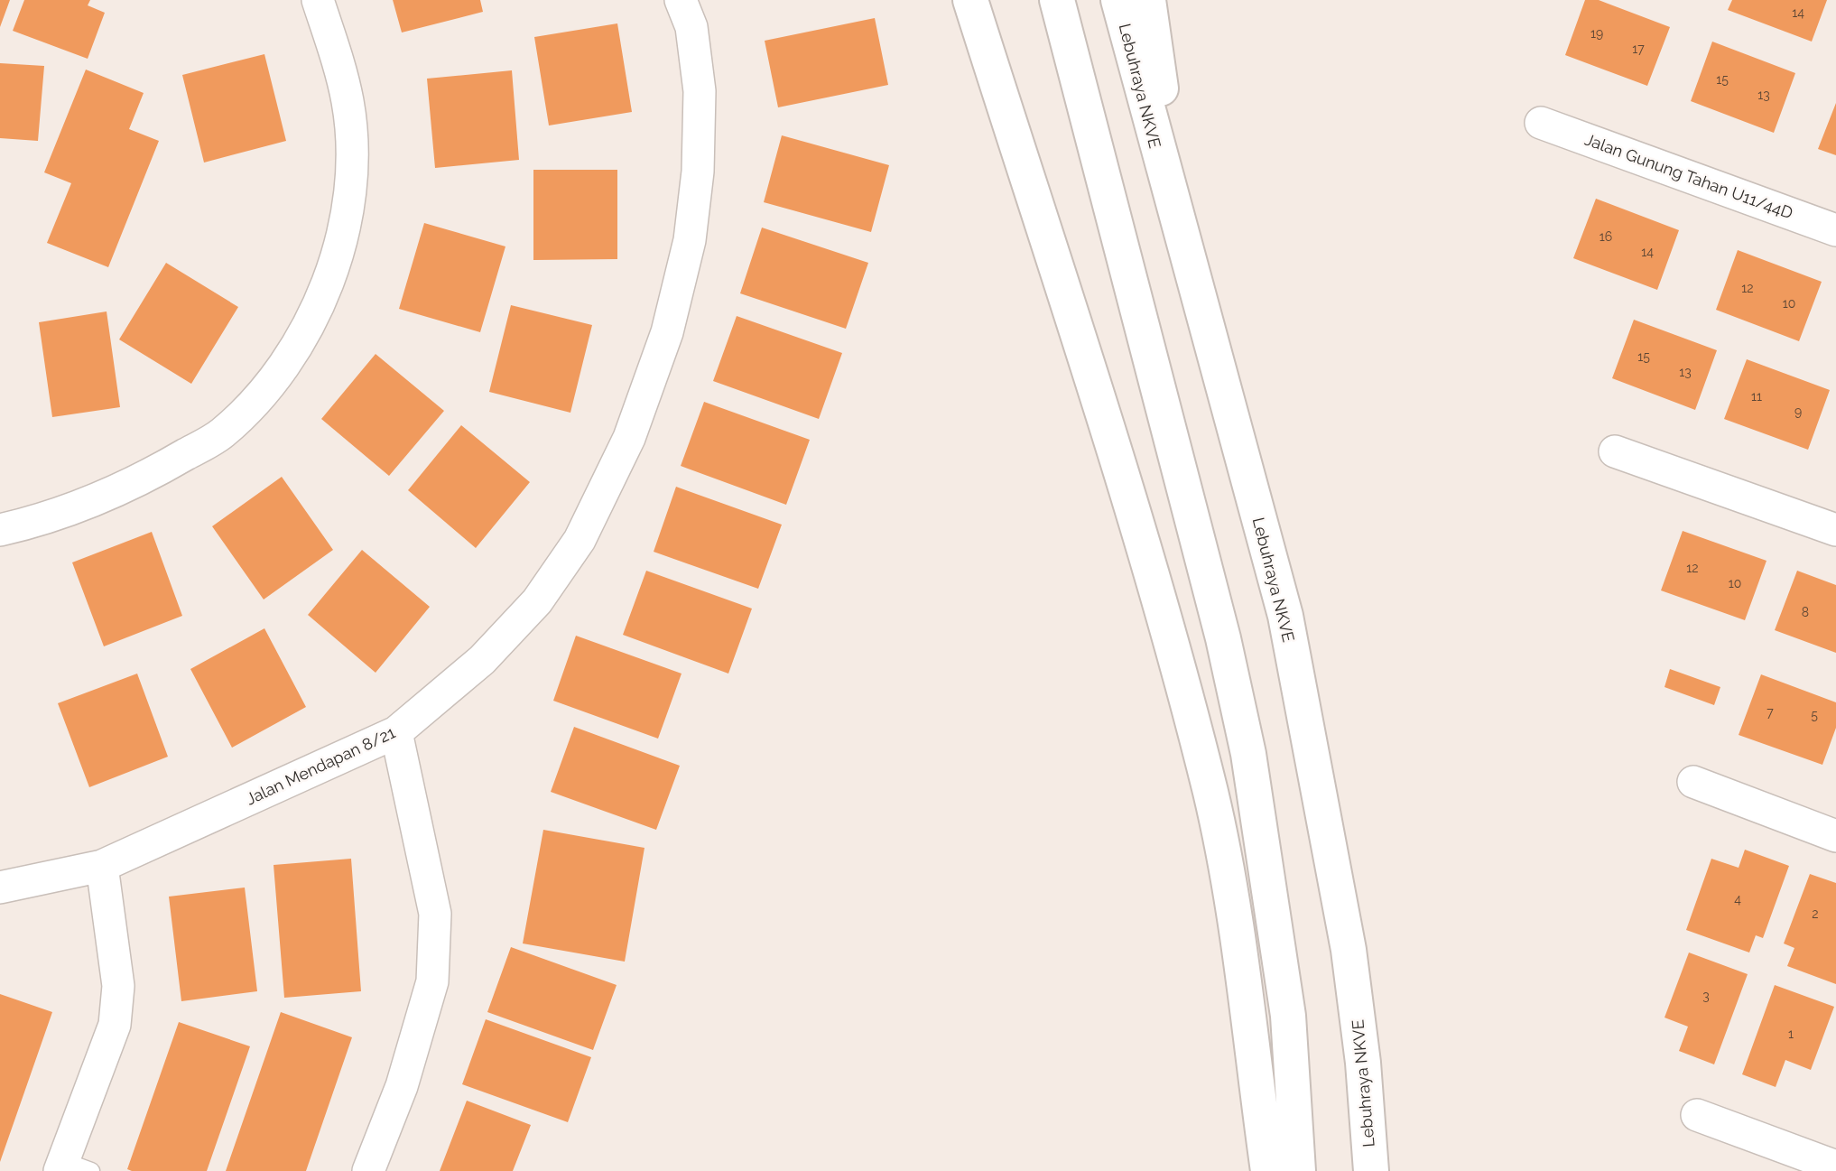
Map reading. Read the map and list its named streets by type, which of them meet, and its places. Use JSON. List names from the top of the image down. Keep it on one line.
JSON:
{"streets":{"highway":["Lebuhraya NKVE"],"street":["Jalan Gunung Tahan U11/44D","Jalan Mendapan 8/21"]},"house_numbers":["14","19","17","15","13","16","14","12","10","15","13","11","9","12","10","8","7","5","4","2","3","1"]}
